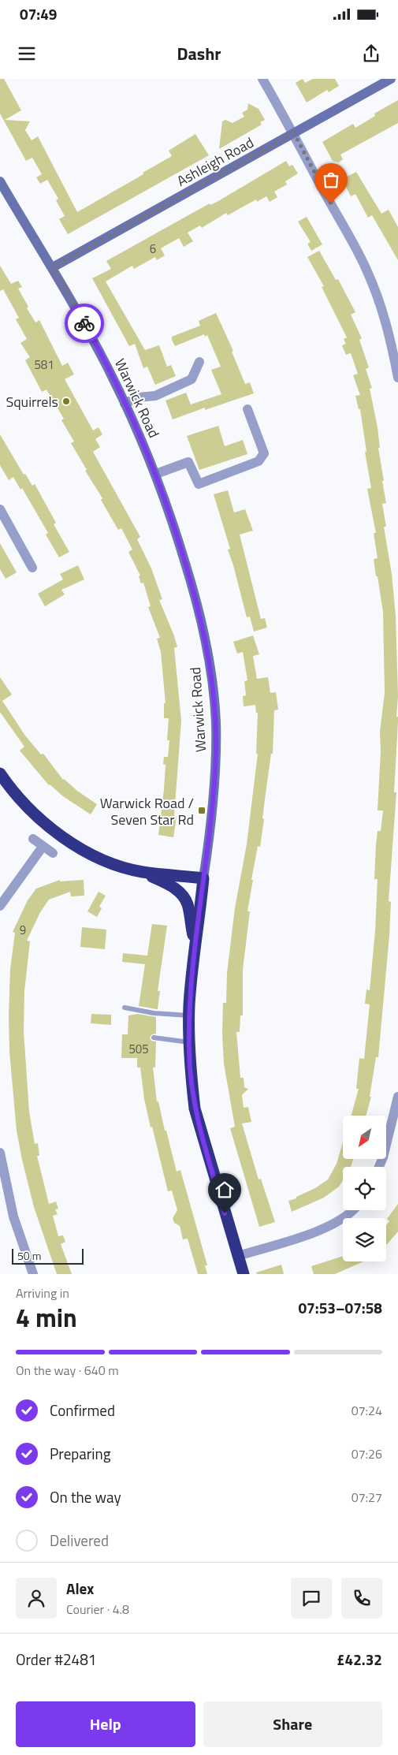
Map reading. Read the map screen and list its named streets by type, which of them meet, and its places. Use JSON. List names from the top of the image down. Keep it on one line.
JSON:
{"streets":{"highway":["Warwick Road"],"main road":["Ashleigh Road"]},"crossings":[["Ashleigh Road","Warwick Road"]],"places":{"other":["Squirrels"],"transit":["Warwick Road / Seven Star Rd"]},"house_numbers":["6","581","9","505"],"scale_bar":"50 m","north":"bottom left","page":{"status":"07:49","header":"Dashr","scale":"50 m","heading":["4 min","Arriving in","07:53–07:58"],"panel":["Alex","Courier · 4.8","Order #2481","£42.32"],"bar":"On the way · 640 m","list":[["Confirmed","07:24"],["Preparing","07:26"],["On the way","07:27"],"Delivered"],"buttons":["Help","Share"]}}
